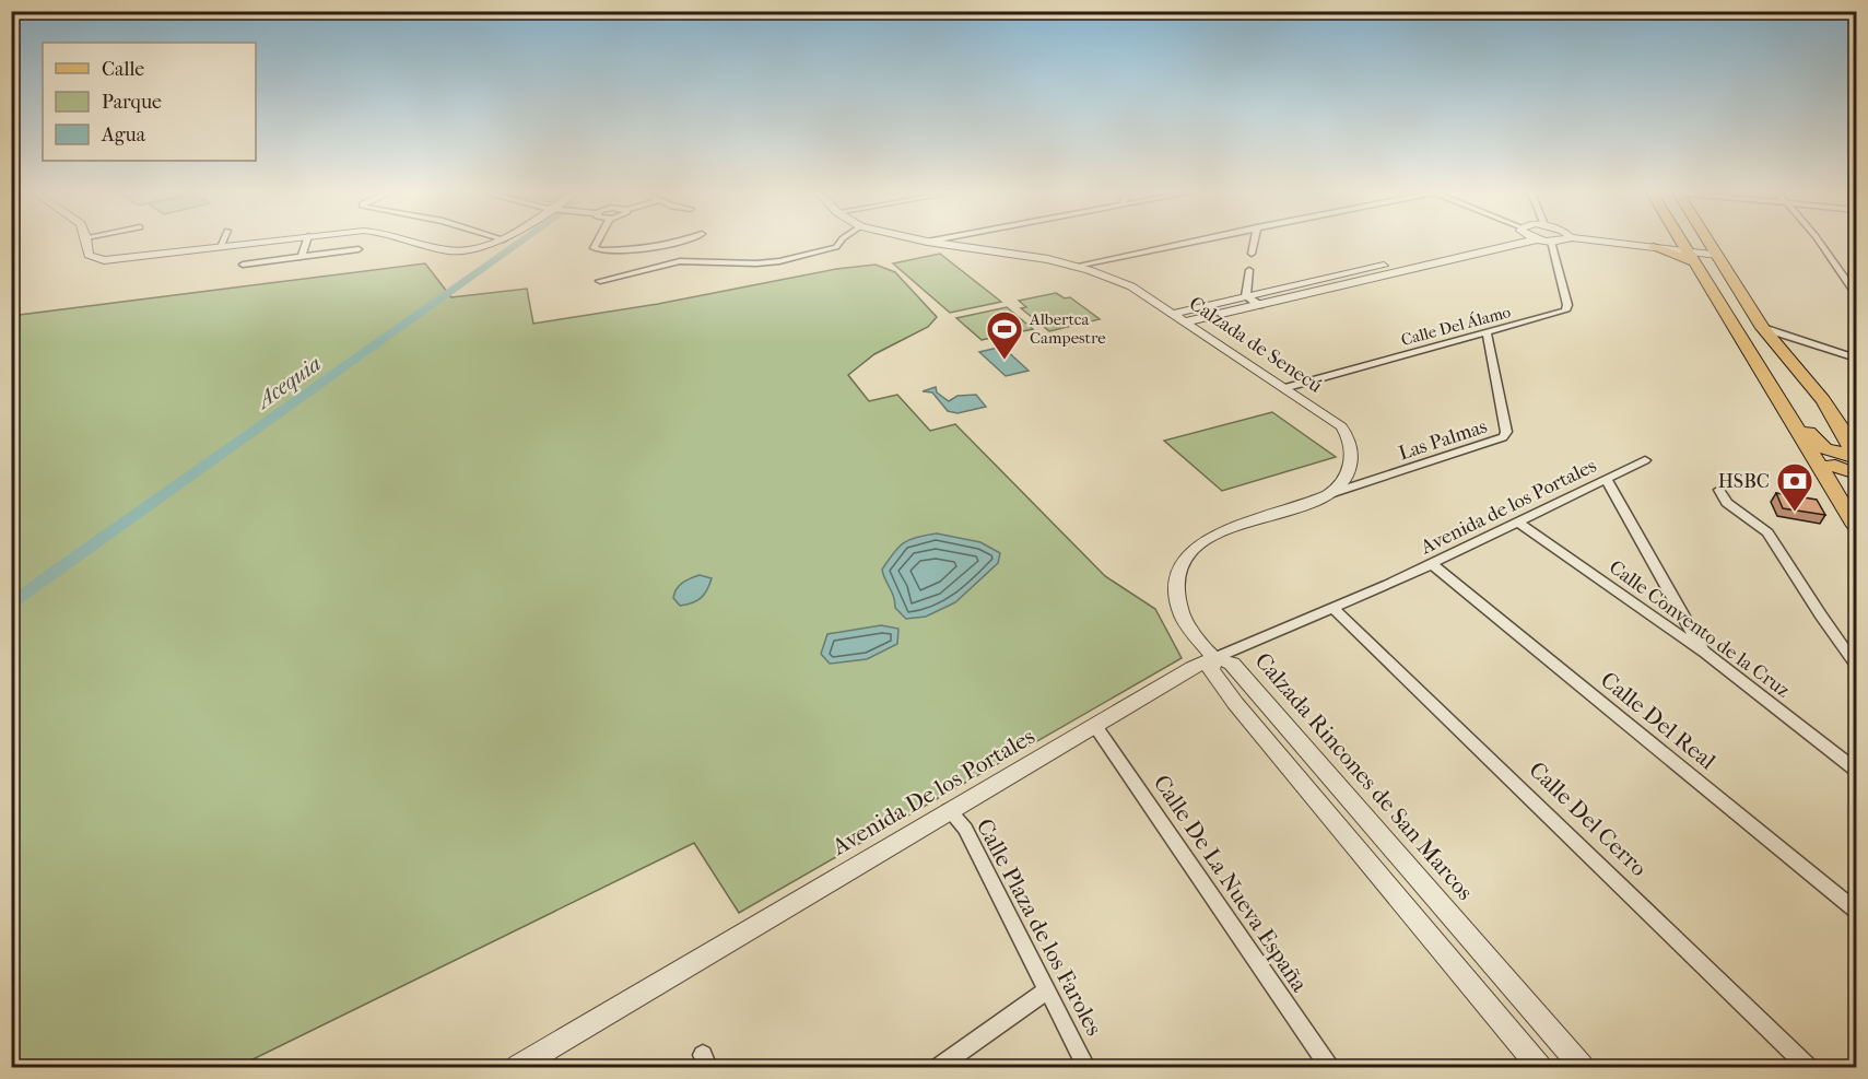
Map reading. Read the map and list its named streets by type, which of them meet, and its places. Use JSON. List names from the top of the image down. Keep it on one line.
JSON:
{"streets":{"street":["Calle Del Álamo","Calzada de Senecú","Las Palmas","Avenida de los Portales","Calle Convento de la Cruz","Calle Del Real","Calzada Rincones de San Marcos","Avenida De los Portales","Calle Del Cerro","Calle De La Nueva España","Calle Plaza de los Faroles"]},"crossings":[["Calle Del Álamo","Calzada de Senecú"],["Calle Del Álamo","Las Palmas"],["Calzada de Senecú","Las Palmas"],["Avenida de los Portales","Calle Convento de la Cruz"],["Avenida de los Portales","Calle Del Real"],["Avenida de los Portales","Avenida De los Portales"],["Calzada Rincones de San Marcos","Avenida De los Portales"],["Avenida De los Portales","Calle Del Cerro"],["Avenida De los Portales","Calle De La Nueva España"],["Avenida De los Portales","Calle Plaza de los Faroles"]],"water":["Acequia"],"places":{"sports":["Albertca Campestre"],"bank":["HSBC"]},"legend":["Calle","Parque","Agua"]}
